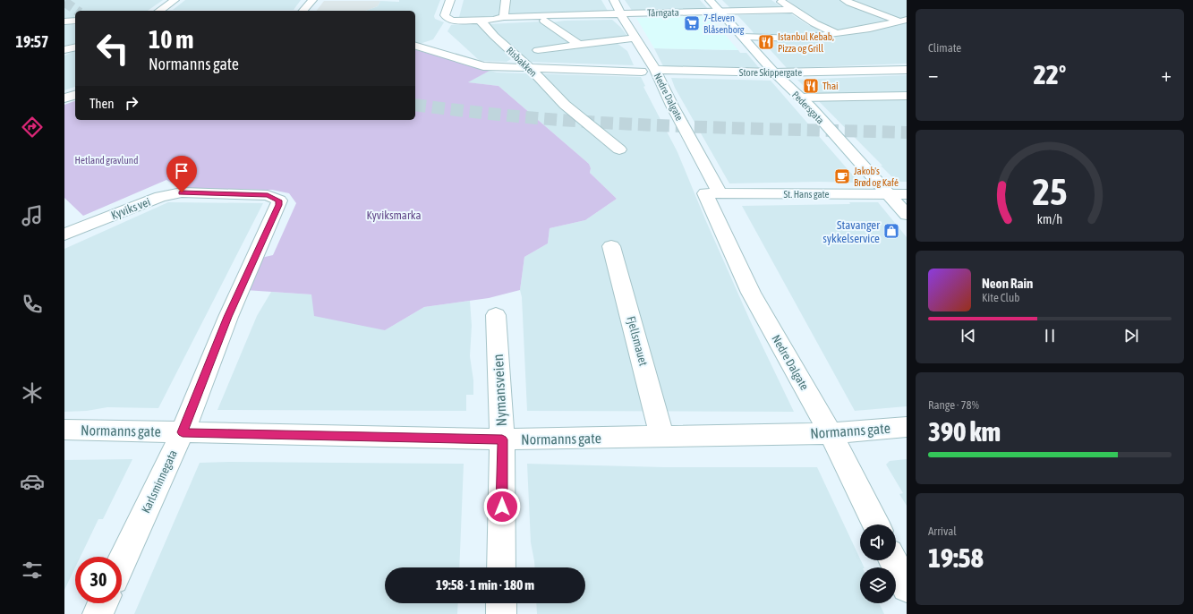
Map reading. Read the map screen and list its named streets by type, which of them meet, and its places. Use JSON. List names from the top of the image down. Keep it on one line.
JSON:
{"streets":{"street":["Tårngata","Risbakken","Store Skippergate","Nedre Dalgate","Pedersgata","St. Hans gate","Kyviks vei","Fjellsmauet","Nymansveien","Normanns gate","Karlsminnegata"]},"crossings":[["Tårngata","Risbakken"],["Tårngata","Nedre Dalgate"],["Tårngata","Pedersgata"],["Store Skippergate","Nedre Dalgate"],["Store Skippergate","Pedersgata"],["Nedre Dalgate","St. Hans gate"],["Nedre Dalgate","Normanns gate"],["Pedersgata","St. Hans gate"],["Kyviks vei","Karlsminnegata"],["Fjellsmauet","Normanns gate"],["Nymansveien","Normanns gate"],["Normanns gate","Karlsminnegata"]],"parks":["Hetland gravlund","Kyviksmarka"],"places":{"supermarket":["7-Eleven Blåsenborg"],"restaurant":["Istanbul Kebab, Pizza og Grill","Thai"],"cafe":["Jakob's Brød og Kafé"],"shop":["Stavanger sykkelservice"]},"page":{"tabs":"19:57","tile":["Climate",["Range · 78%","390 km"],["Arrival","19:58"]],"turn":["10 m","Normanns gate"],"heat":["−","22°","+"],"then":"Then","song":["Neon Rain","Kite Club"],"limit":"30","trip":"19:58 · 1 min · 180 m","gauge":["25","km/h"]}}
